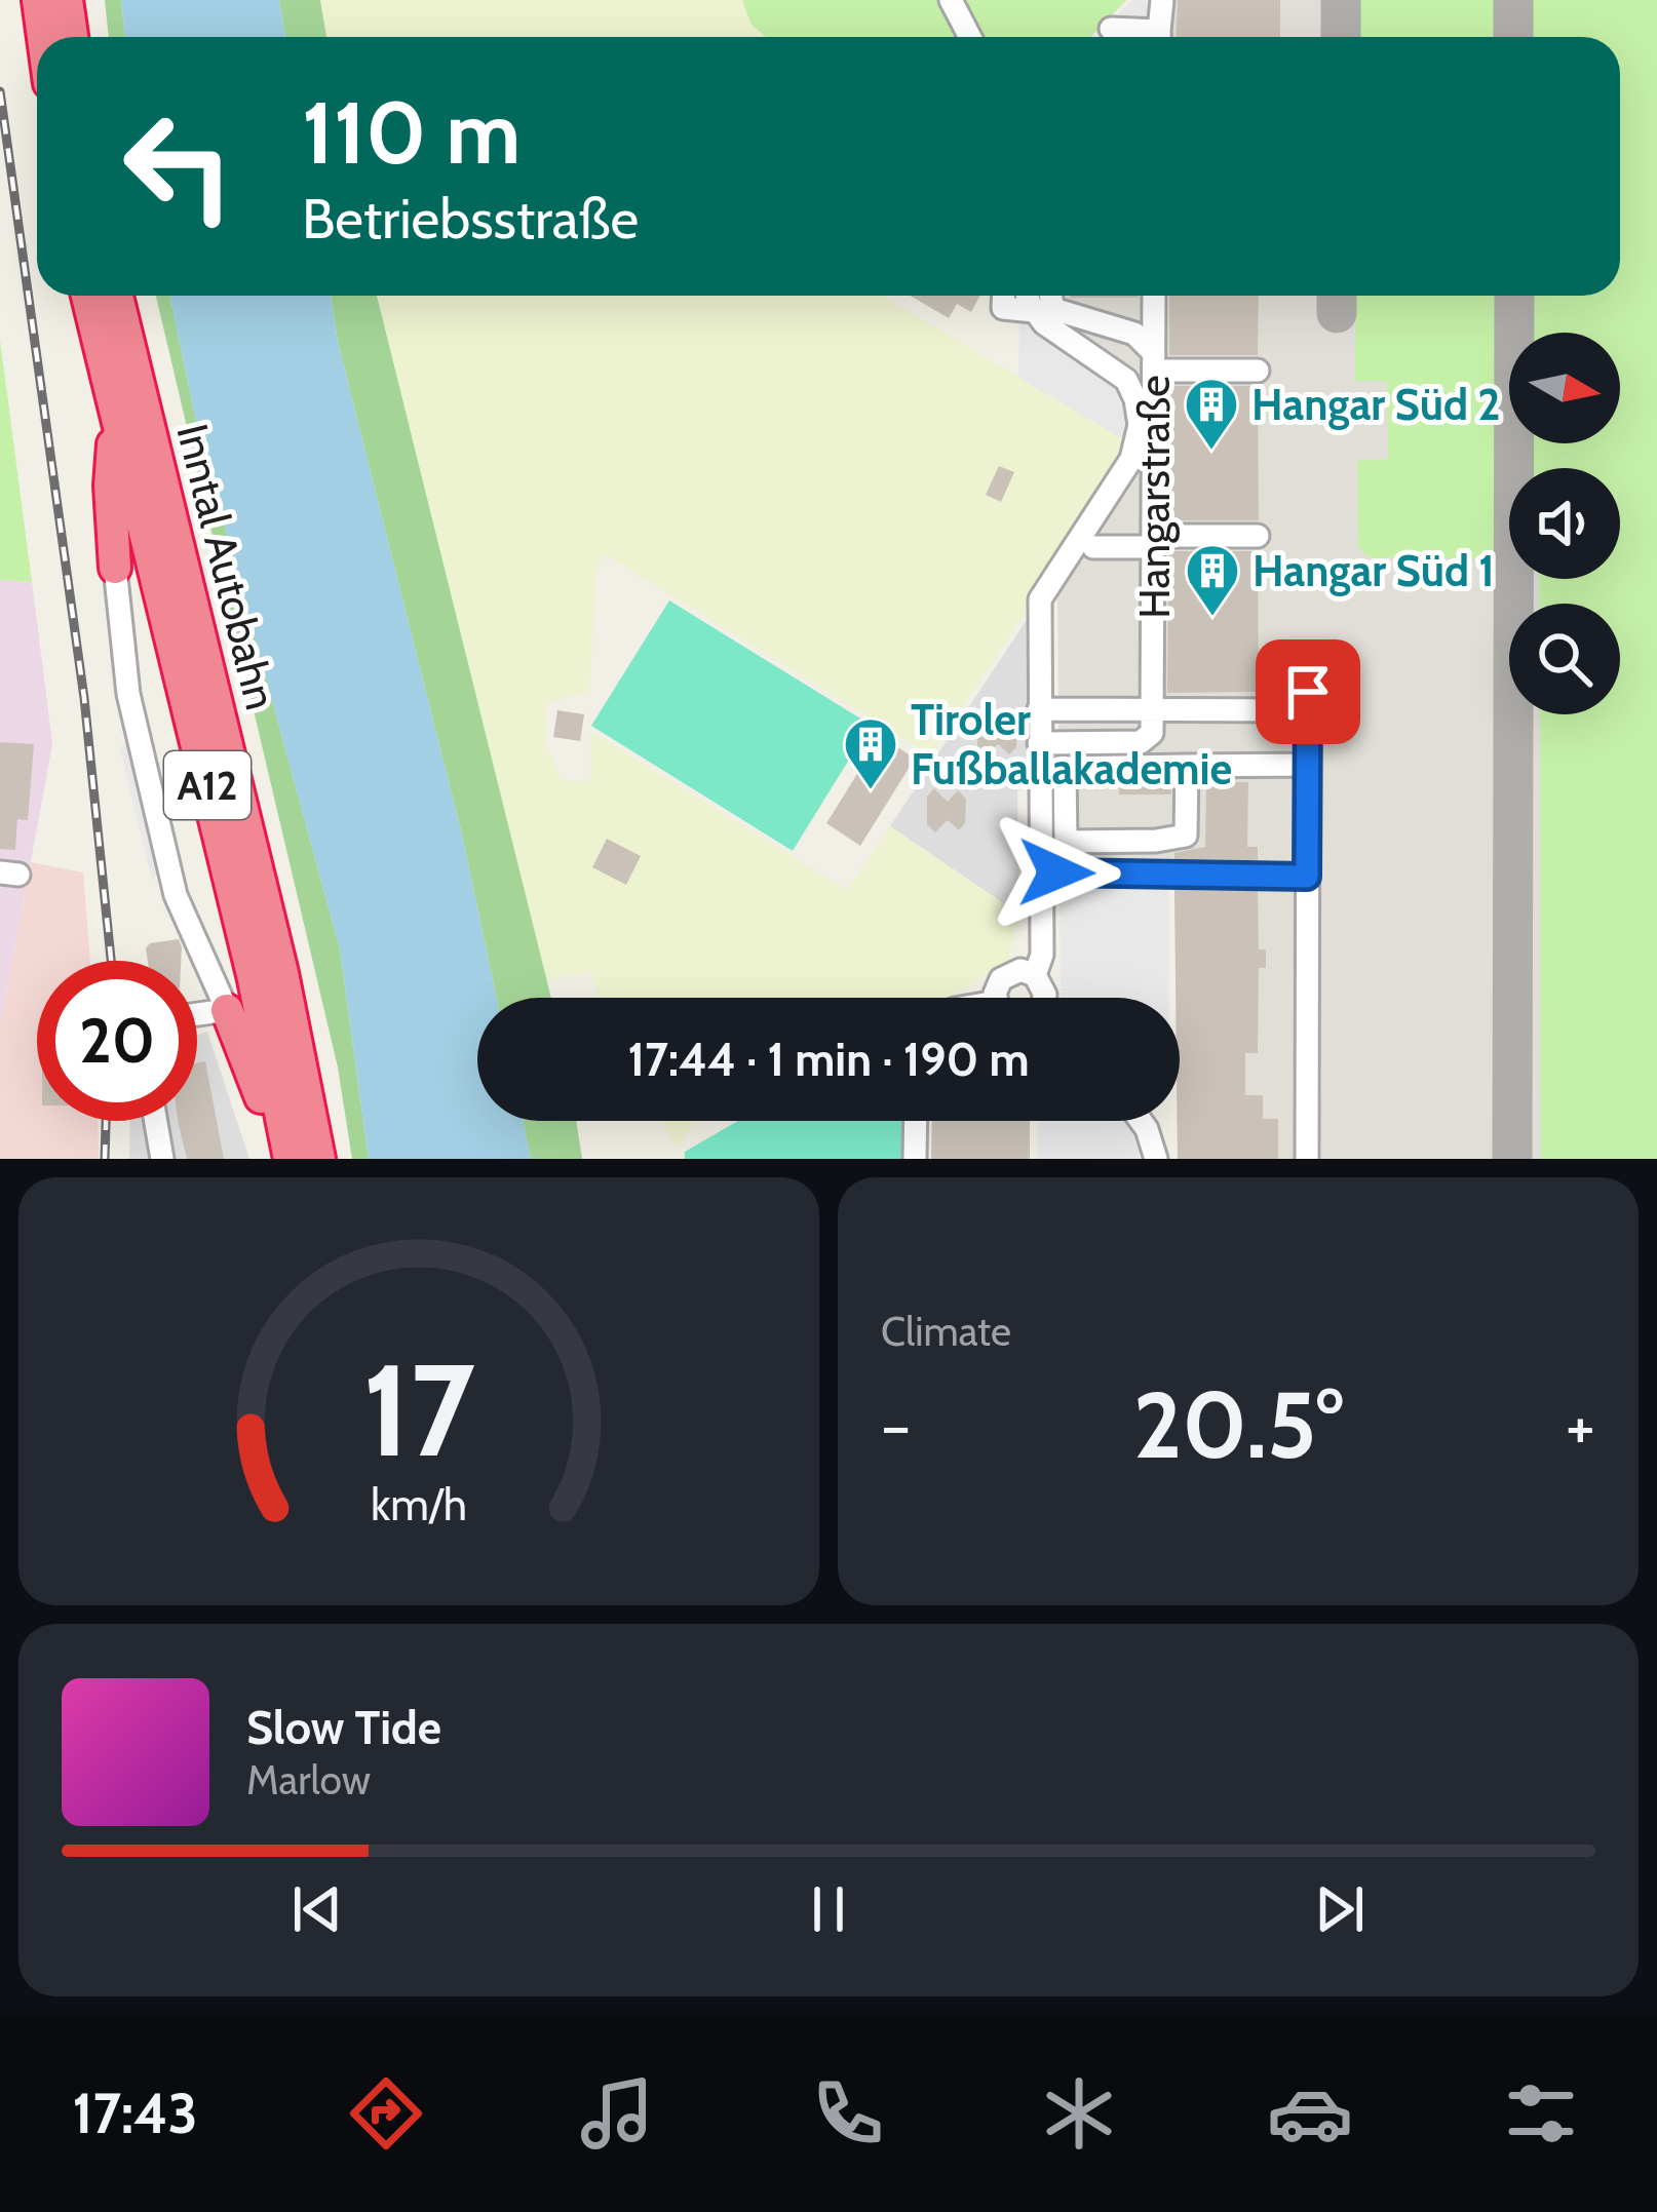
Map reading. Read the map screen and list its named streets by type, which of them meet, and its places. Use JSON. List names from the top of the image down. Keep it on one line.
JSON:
{"streets":{"highway":["Inntal Autobahn","A12"],"street":["Hangarstraße"]},"places":{"building":["Hangar Süd 2","Hangar Süd 1","Tiroler Fußballakademie"]},"north":"right","page":{"turn":["110 m","Betriebsstraße"],"limit":"20","trip":"17:44 · 1 min · 190 m","tile":"Climate","heat":["−","20.5°","+"],"song":["Slow Tide","Marlow"],"tabs":"17:43","gauge":["17","km/h"]}}
